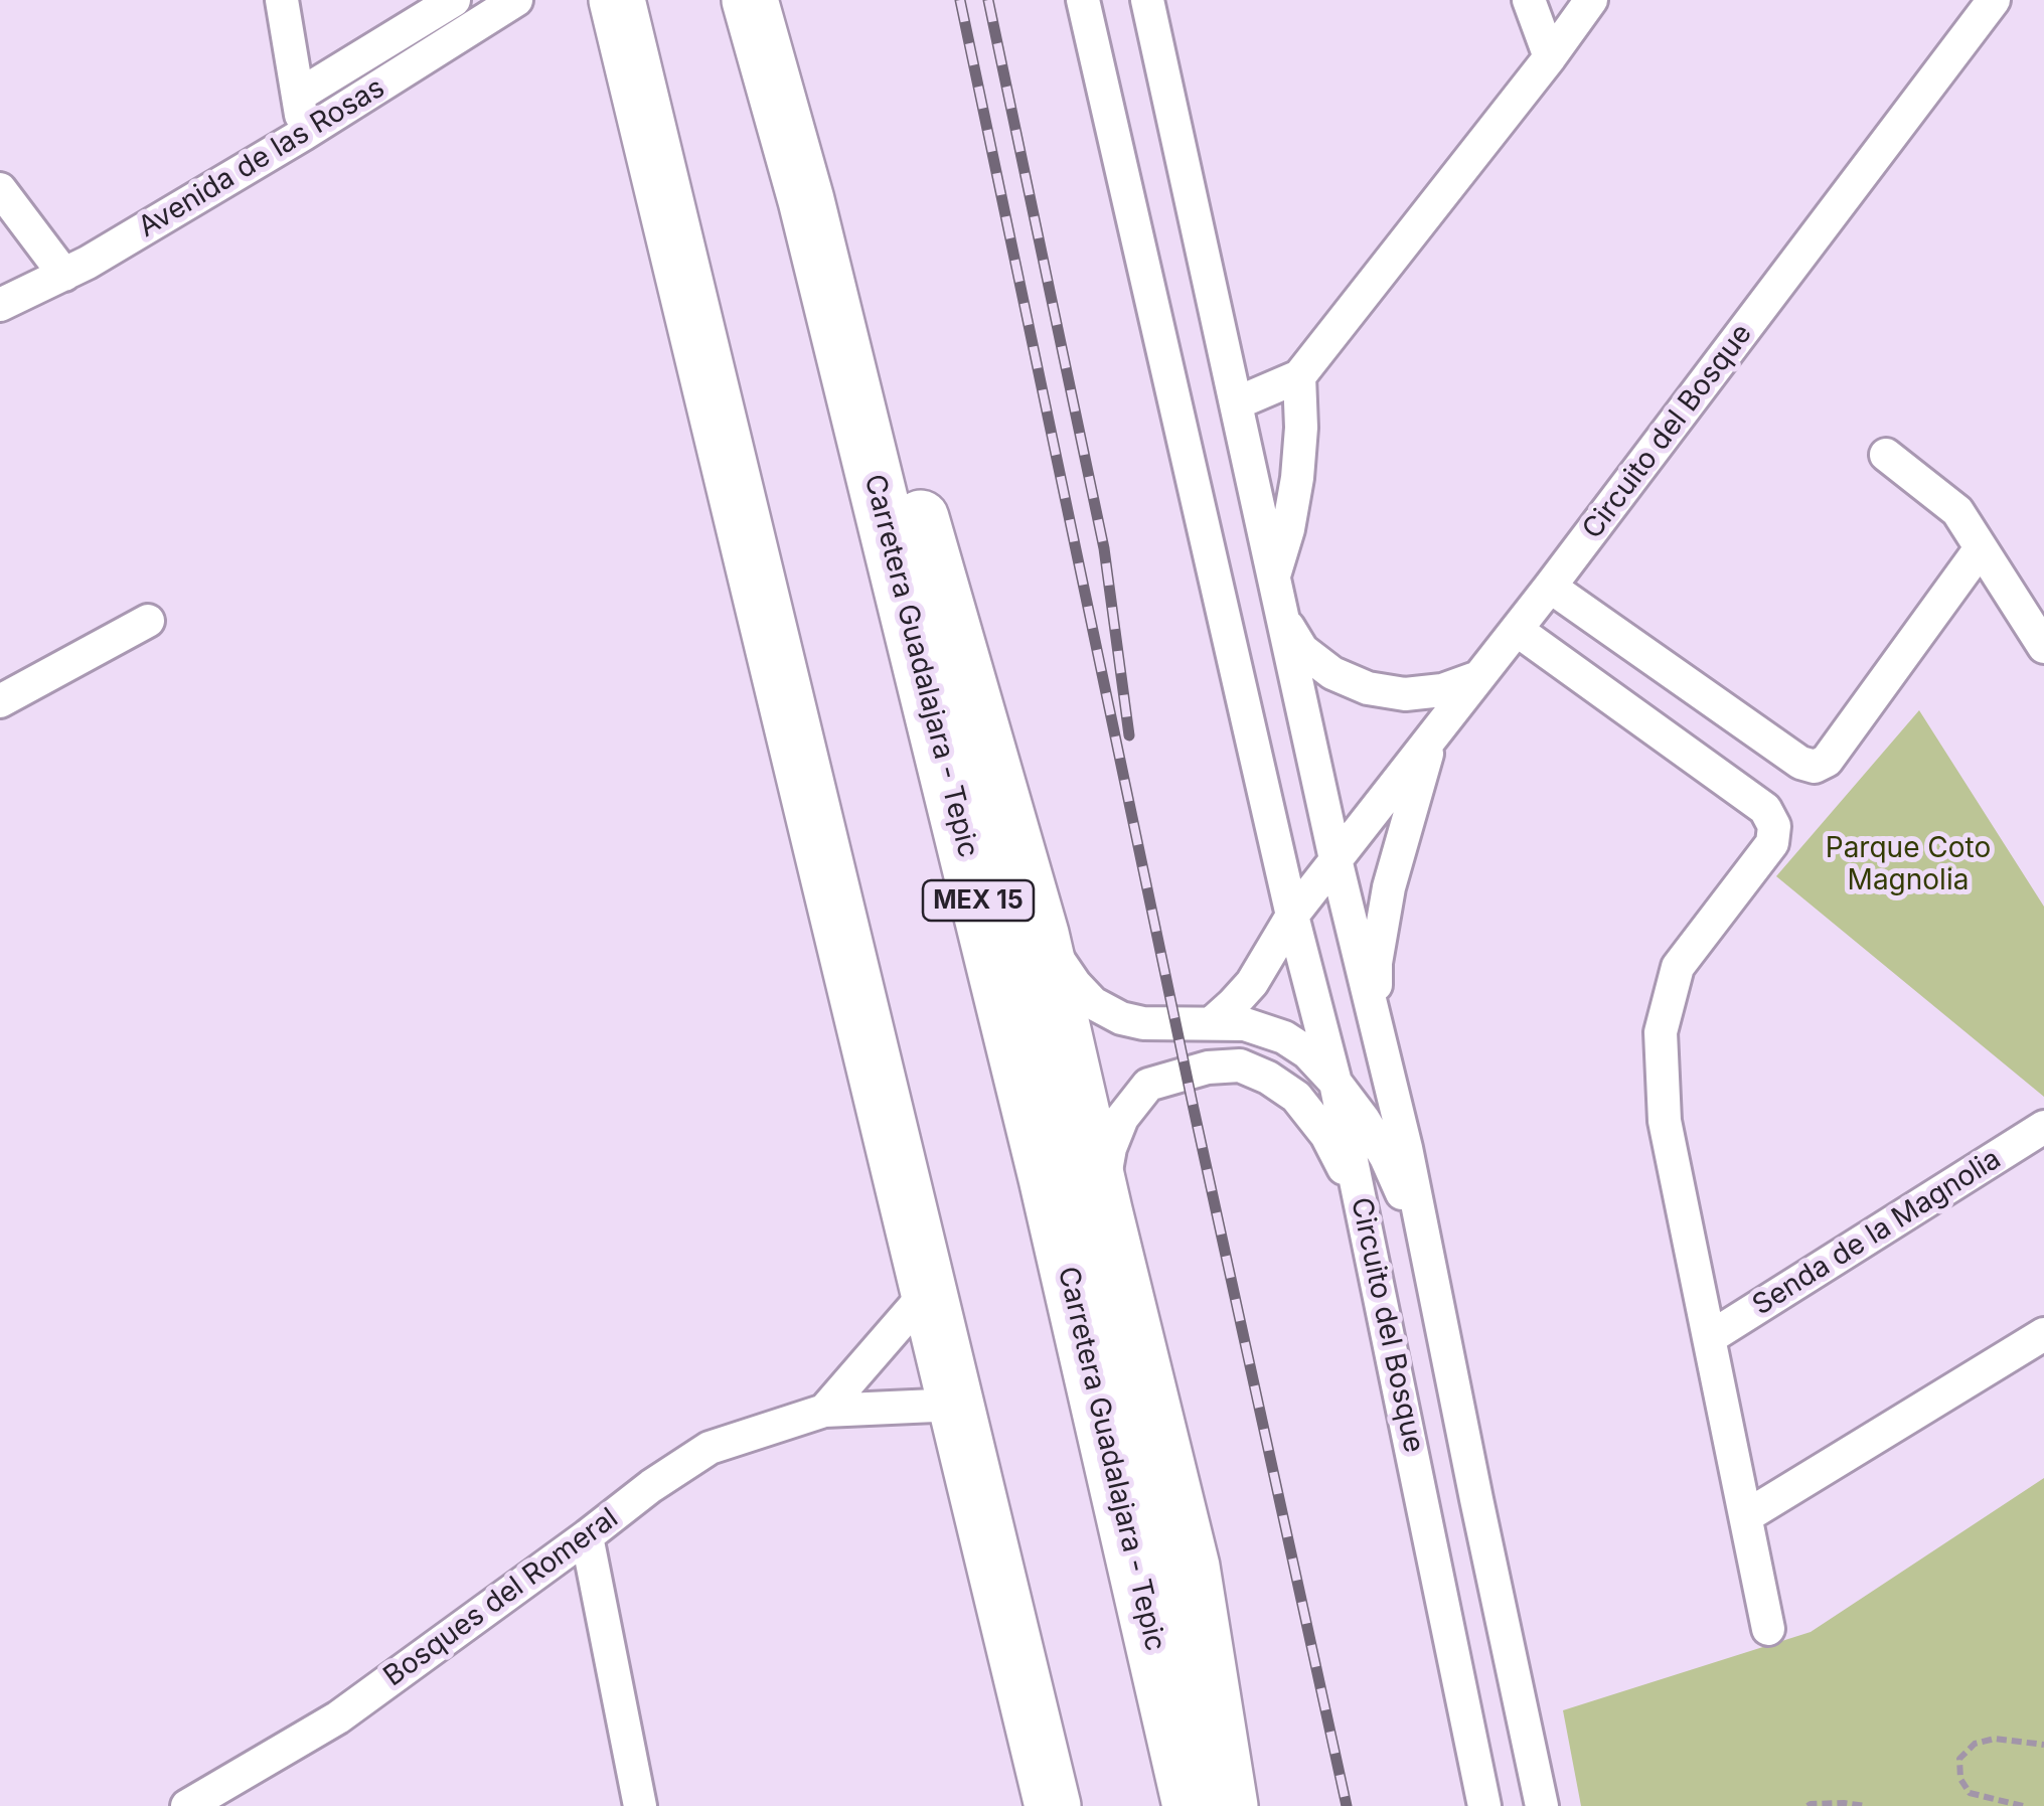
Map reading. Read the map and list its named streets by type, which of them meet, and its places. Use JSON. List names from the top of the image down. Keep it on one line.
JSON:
{"streets":{"highway":["Carretera Guadalajara - Tepic","MEX 15"],"street":["Avenida de las Rosas","Circuito del Bosque","Senda de la Magnolia","Bosques del Romeral"]},"parks":["Parque Coto Magnolia"]}
